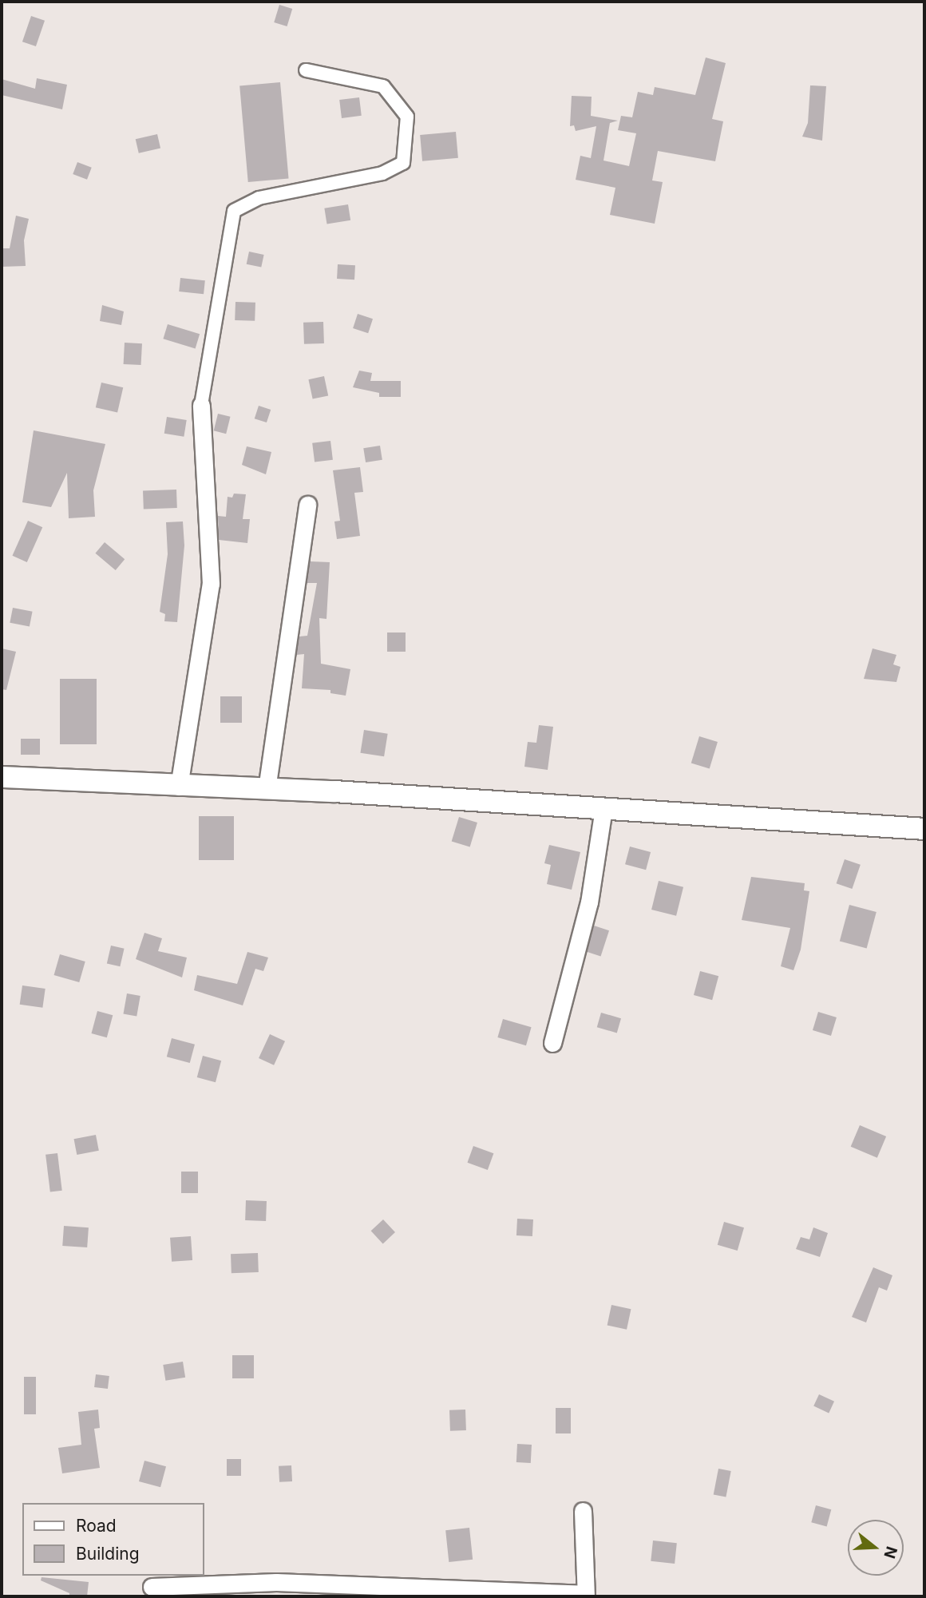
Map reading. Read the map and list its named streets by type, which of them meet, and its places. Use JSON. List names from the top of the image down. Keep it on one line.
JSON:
{"legend":["Road","Building"],"north":"right"}
